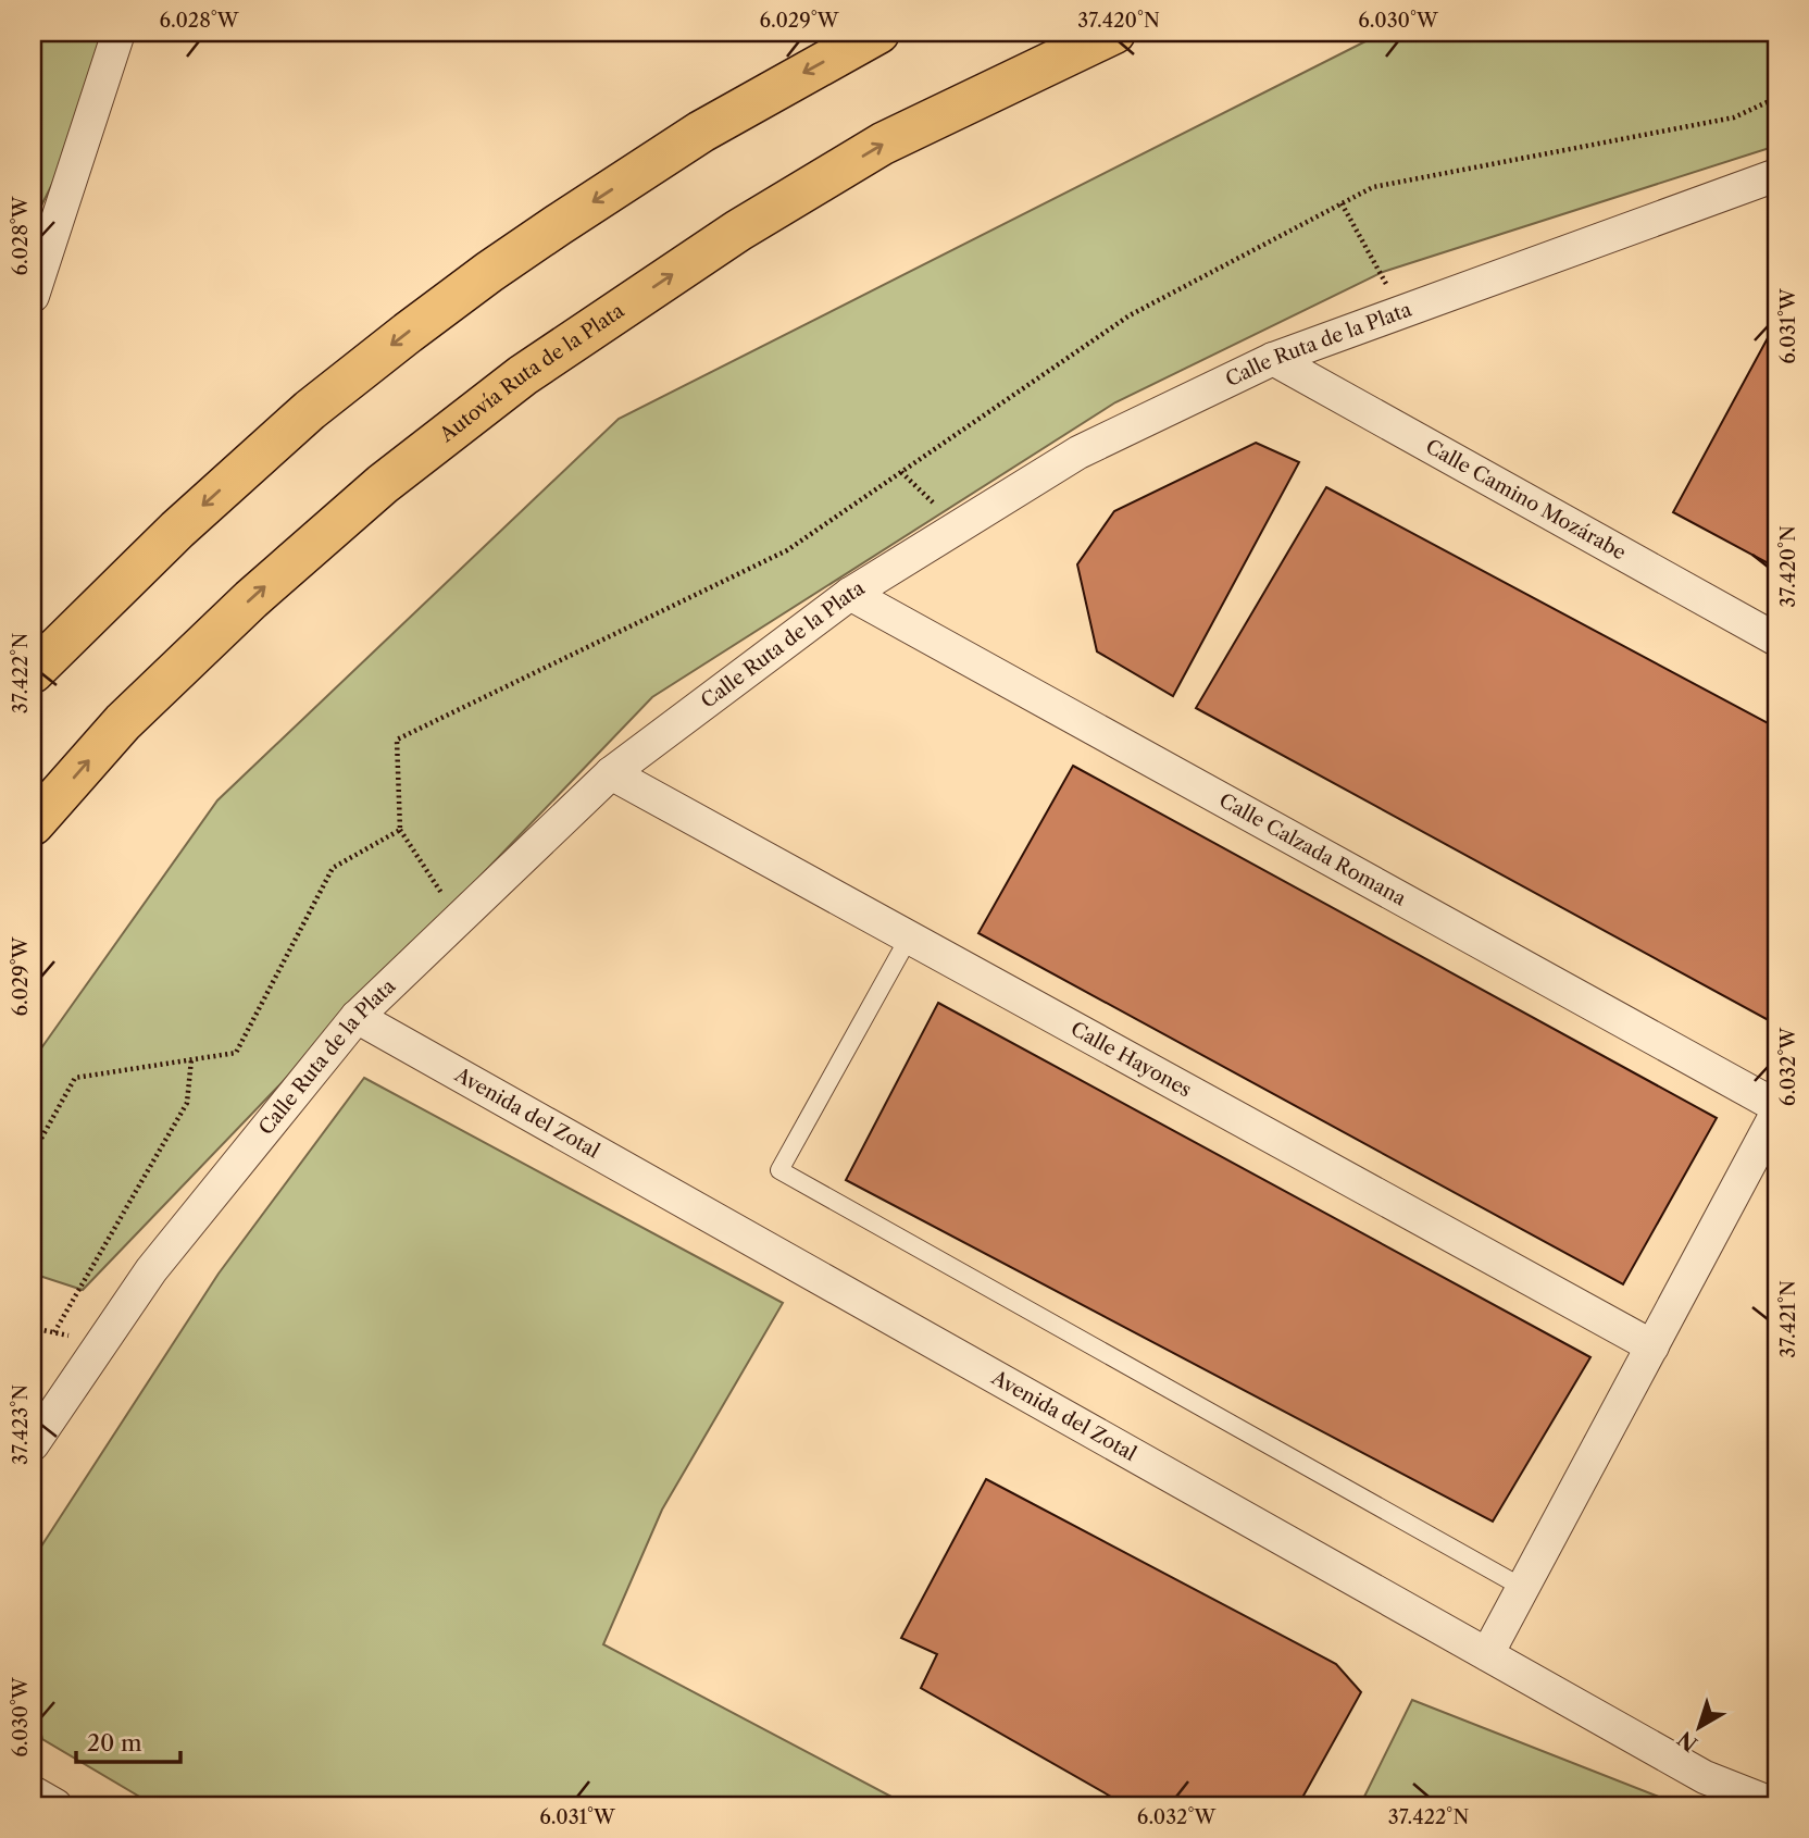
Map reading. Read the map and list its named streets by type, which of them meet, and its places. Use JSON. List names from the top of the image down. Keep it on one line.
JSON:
{"streets":{"highway":["Autovía Ruta de la Plata"],"street":["Calle Ruta de la Plata","Calle Camino Mozárabe","Calle Calzada Romana","Calle Hayones","Avenida del Zotal"]},"crossings":[["Calle Ruta de la Plata","Calle Camino Mozárabe"],["Calle Ruta de la Plata","Calle Calzada Romana"],["Calle Ruta de la Plata","Calle Hayones"],["Calle Ruta de la Plata","Avenida del Zotal"]],"scale_bar":"20 m","north":"bottom left","coordinates":["6.028°W","6.029°W","37.420°N","6.030°W","6.031°W","37.422°N","6.032°W","37.421°N","37.423°N"]}
